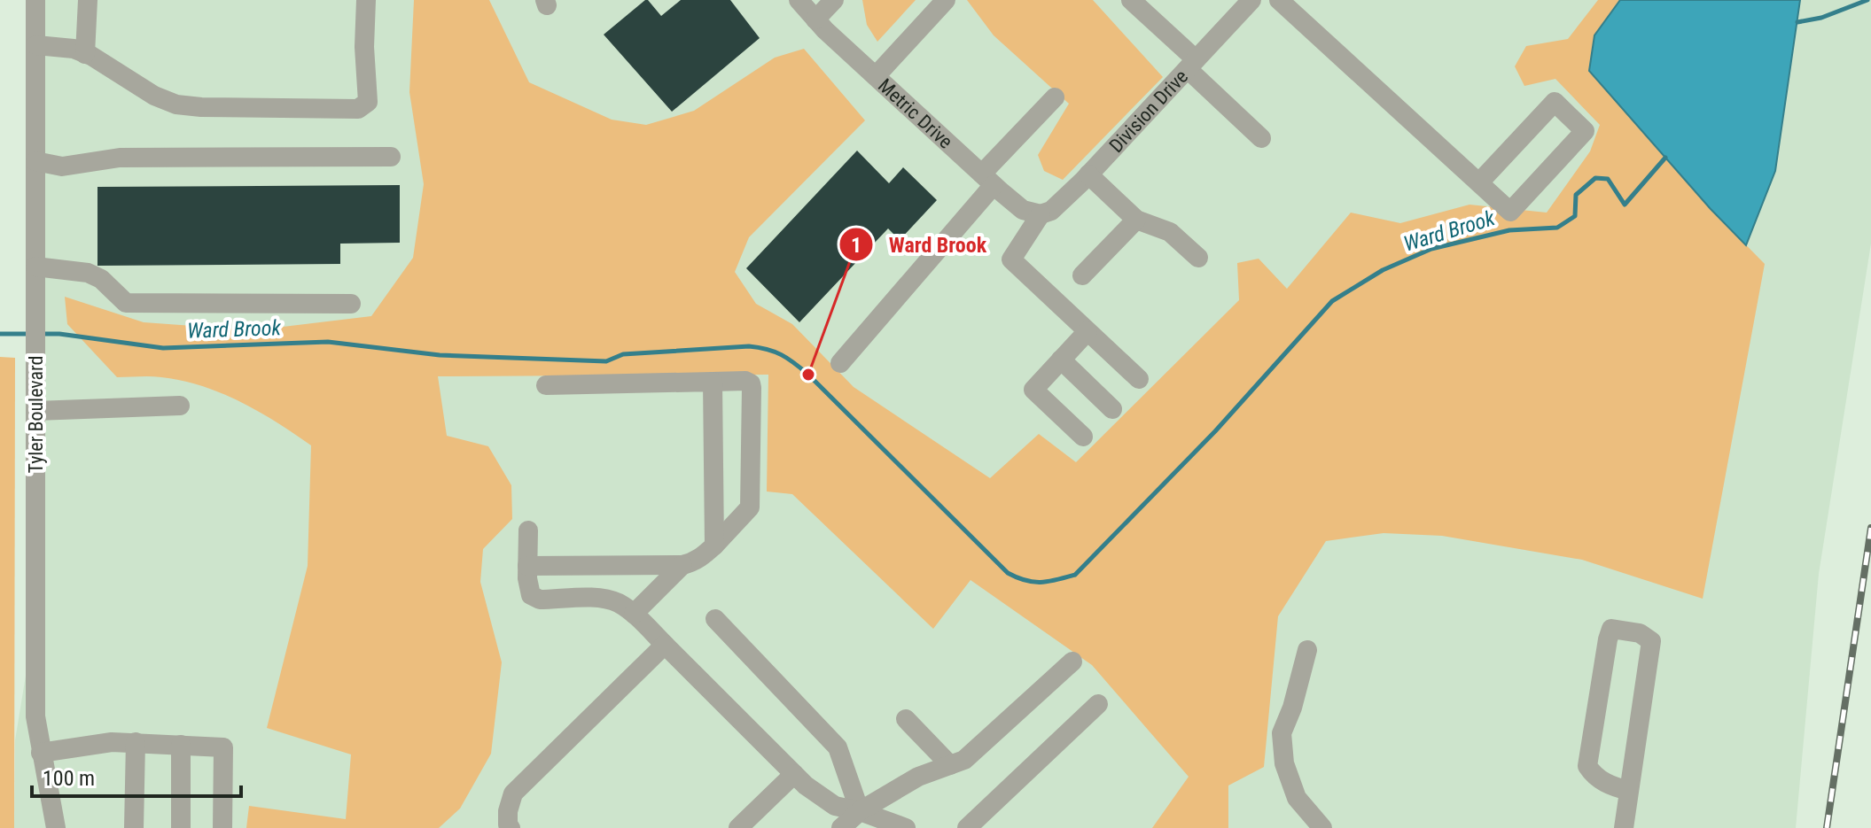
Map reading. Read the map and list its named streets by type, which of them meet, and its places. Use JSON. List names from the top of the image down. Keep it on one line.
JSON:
{"streets":{"street":["Division Drive","Metric Drive","Tyler Boulevard"]},"crossings":[["Division Drive","Metric Drive"]],"water":["Ward Brook"],"places":["Ward Brook"],"scale_bar":"100 m"}
